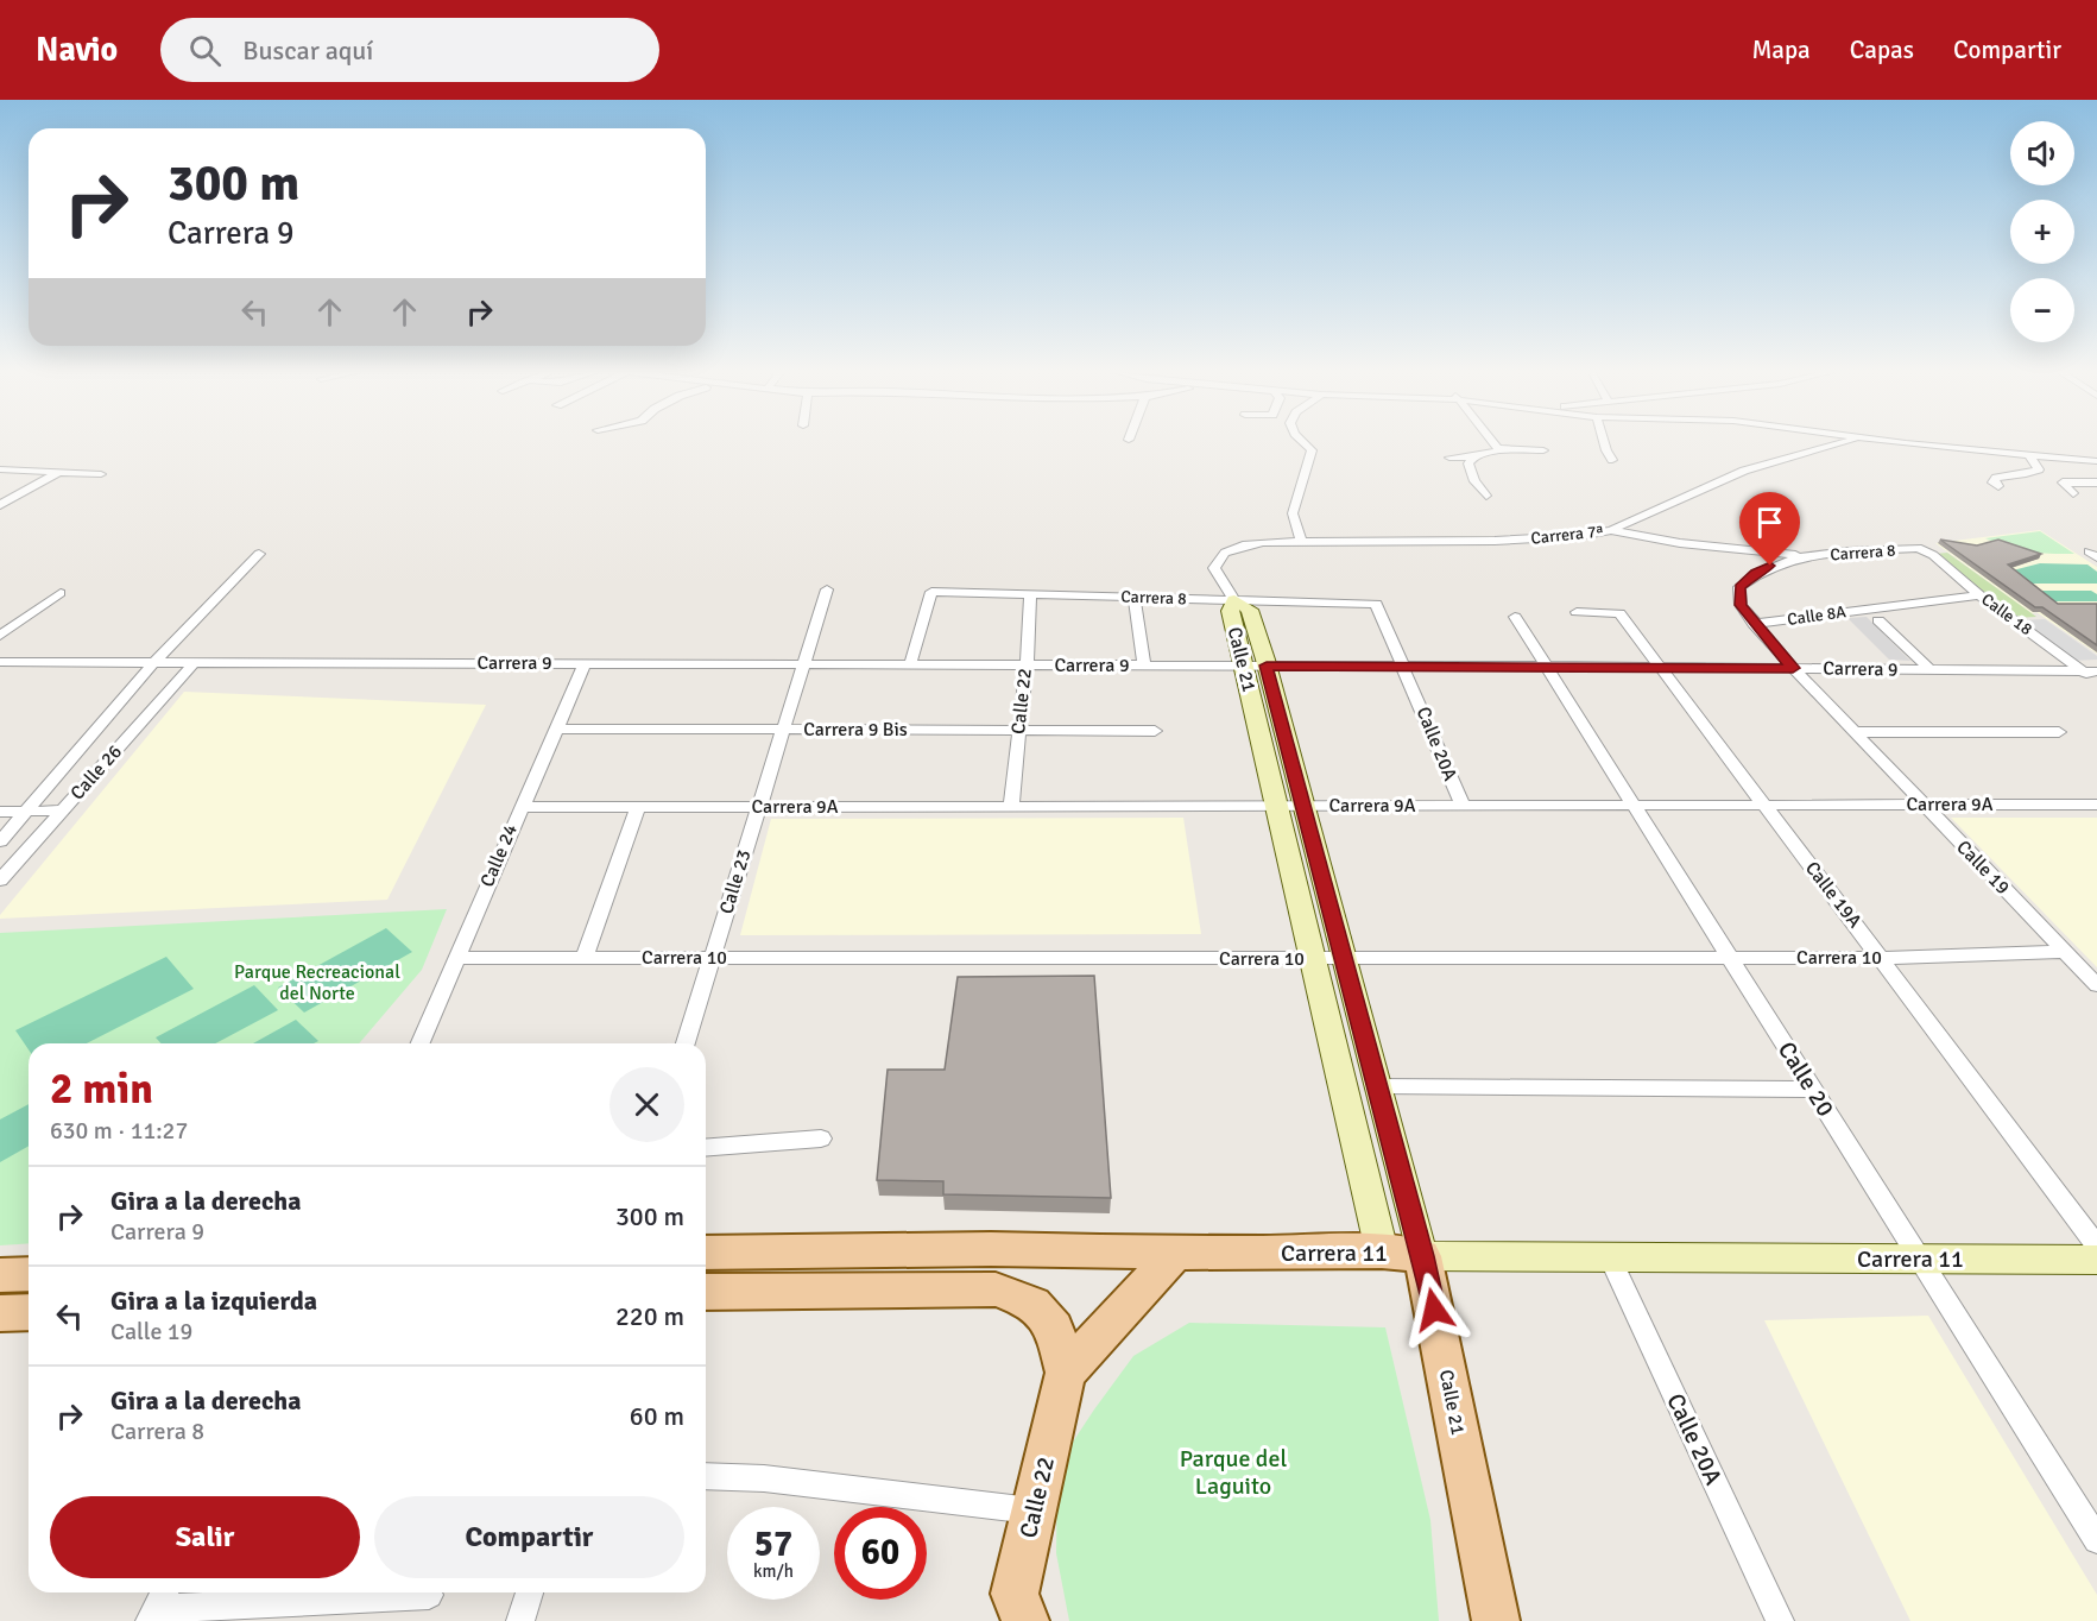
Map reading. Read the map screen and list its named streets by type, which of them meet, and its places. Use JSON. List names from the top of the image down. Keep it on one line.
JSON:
{"streets":{"main road":["Calle 21","Calle 22","Carrera 11"],"street":["Carrera 7ª","Carrera 8","Calle 18","Calle 8A","Carrera 9","Carrera 9 Bis","Calle 20A","Calle 26","Carrera 9A","Calle 24","Calle 19","Calle 23","Calle 19A","Carrera 10","Calle 20"]},"crossings":[["Carrera 7ª","Carrera 8"],["Carrera 7ª","Calle 21"],["Carrera 8","Calle 18"],["Carrera 8","Calle 8A"],["Carrera 8","Calle 21"],["Carrera 8","Carrera 9"],["Carrera 8","Calle 22"],["Carrera 8","Calle 20A"],["Carrera 8","Calle 19"],["Calle 18","Calle 8A"],["Calle 18","Carrera 9"],["Calle 8A","Calle 19"],["Calle 21","Carrera 9"],["Calle 21","Carrera 9A"],["Calle 21","Carrera 10"],["Calle 21","Carrera 11"],["Carrera 9","Calle 22"],["Carrera 9","Calle 20A"],["Carrera 9","Calle 26"],["Carrera 9","Calle 24"],["Carrera 9","Calle 19"],["Carrera 9","Calle 23"],["Carrera 9","Calle 19A"],["Carrera 9","Calle 20"],["Calle 22","Carrera 9 Bis"],["Calle 22","Carrera 9A"],["Carrera 9 Bis","Calle 24"],["Carrera 9 Bis","Calle 23"],["Calle 20A","Carrera 9A"],["Calle 20A","Carrera 11"],["Carrera 9A","Calle 24"],["Carrera 9A","Calle 19"],["Carrera 9A","Calle 23"],["Carrera 9A","Calle 19A"],["Carrera 9A","Calle 20"],["Calle 24","Carrera 10"],["Calle 19","Carrera 10"],["Calle 23","Carrera 10"],["Calle 19A","Carrera 10"],["Carrera 10","Calle 20"],["Calle 20","Carrera 11"]],"parks":["Parque Recreacional del Norte","Parque del Laguito"],"page":{"header":"Navio","search":"Buscar aquí","nav":["Mapa","Capas","Compartir"],"map_buttons":["+","−"],"turn":["300 m","Carrera 9"],"heading":["2 min","630 m · 11:27"],"list":[{"name":"Gira a la derecha","note":"Carrera 9","value":"300 m"},{"name":"Gira a la izquierda","note":"Calle 19","value":"220 m"},{"name":"Gira a la derecha","note":"Carrera 8","value":"60 m"}],"buttons":["Salir","Compartir"],"speed":"57 km/h","limit":"60"}}
